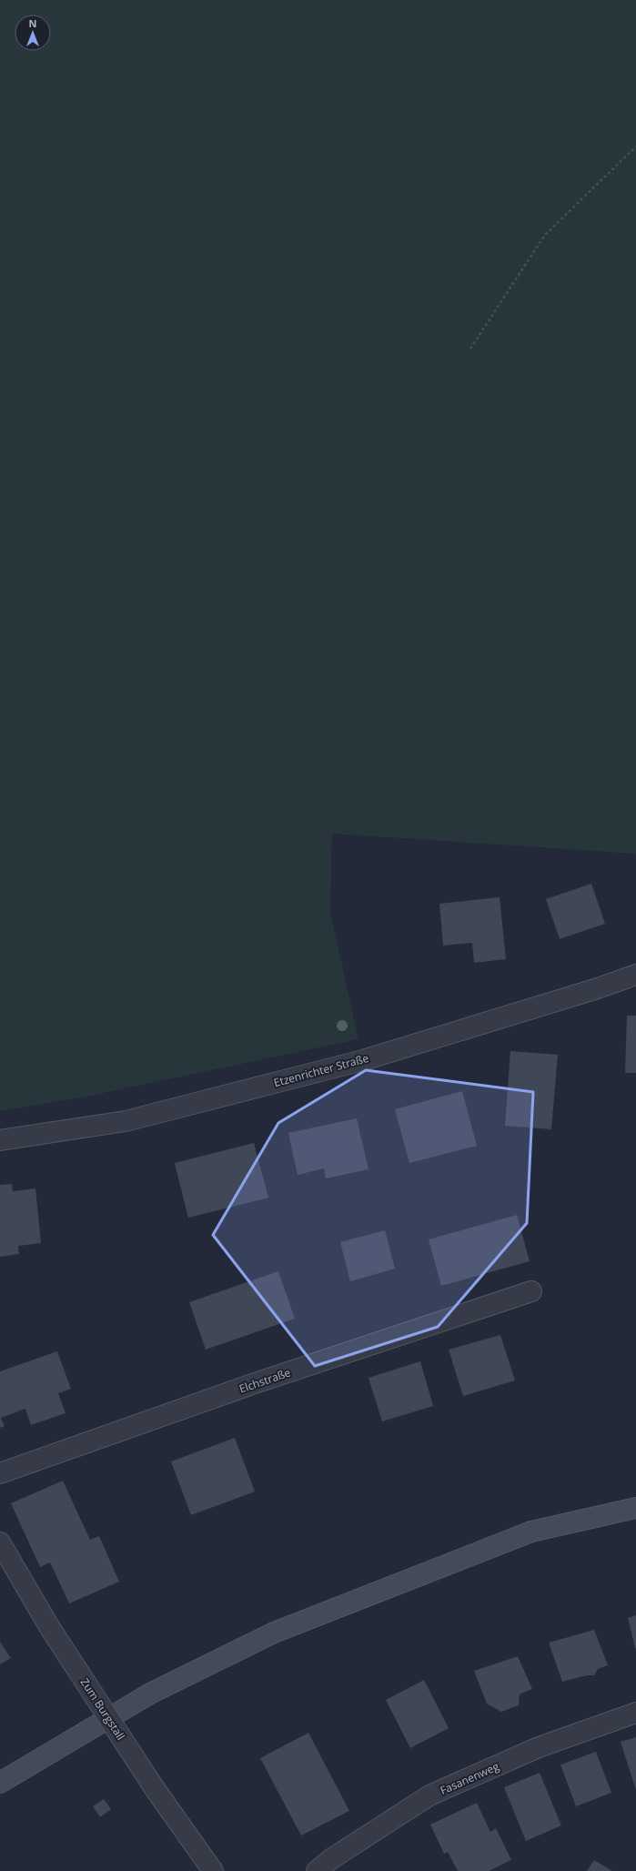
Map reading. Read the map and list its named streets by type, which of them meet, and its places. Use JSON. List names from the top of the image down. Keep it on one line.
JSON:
{"streets":{"street":["Etzenrichter Straße","Elchstraße","Zum Burgstall","Fasanenweg"]},"north":"top"}
